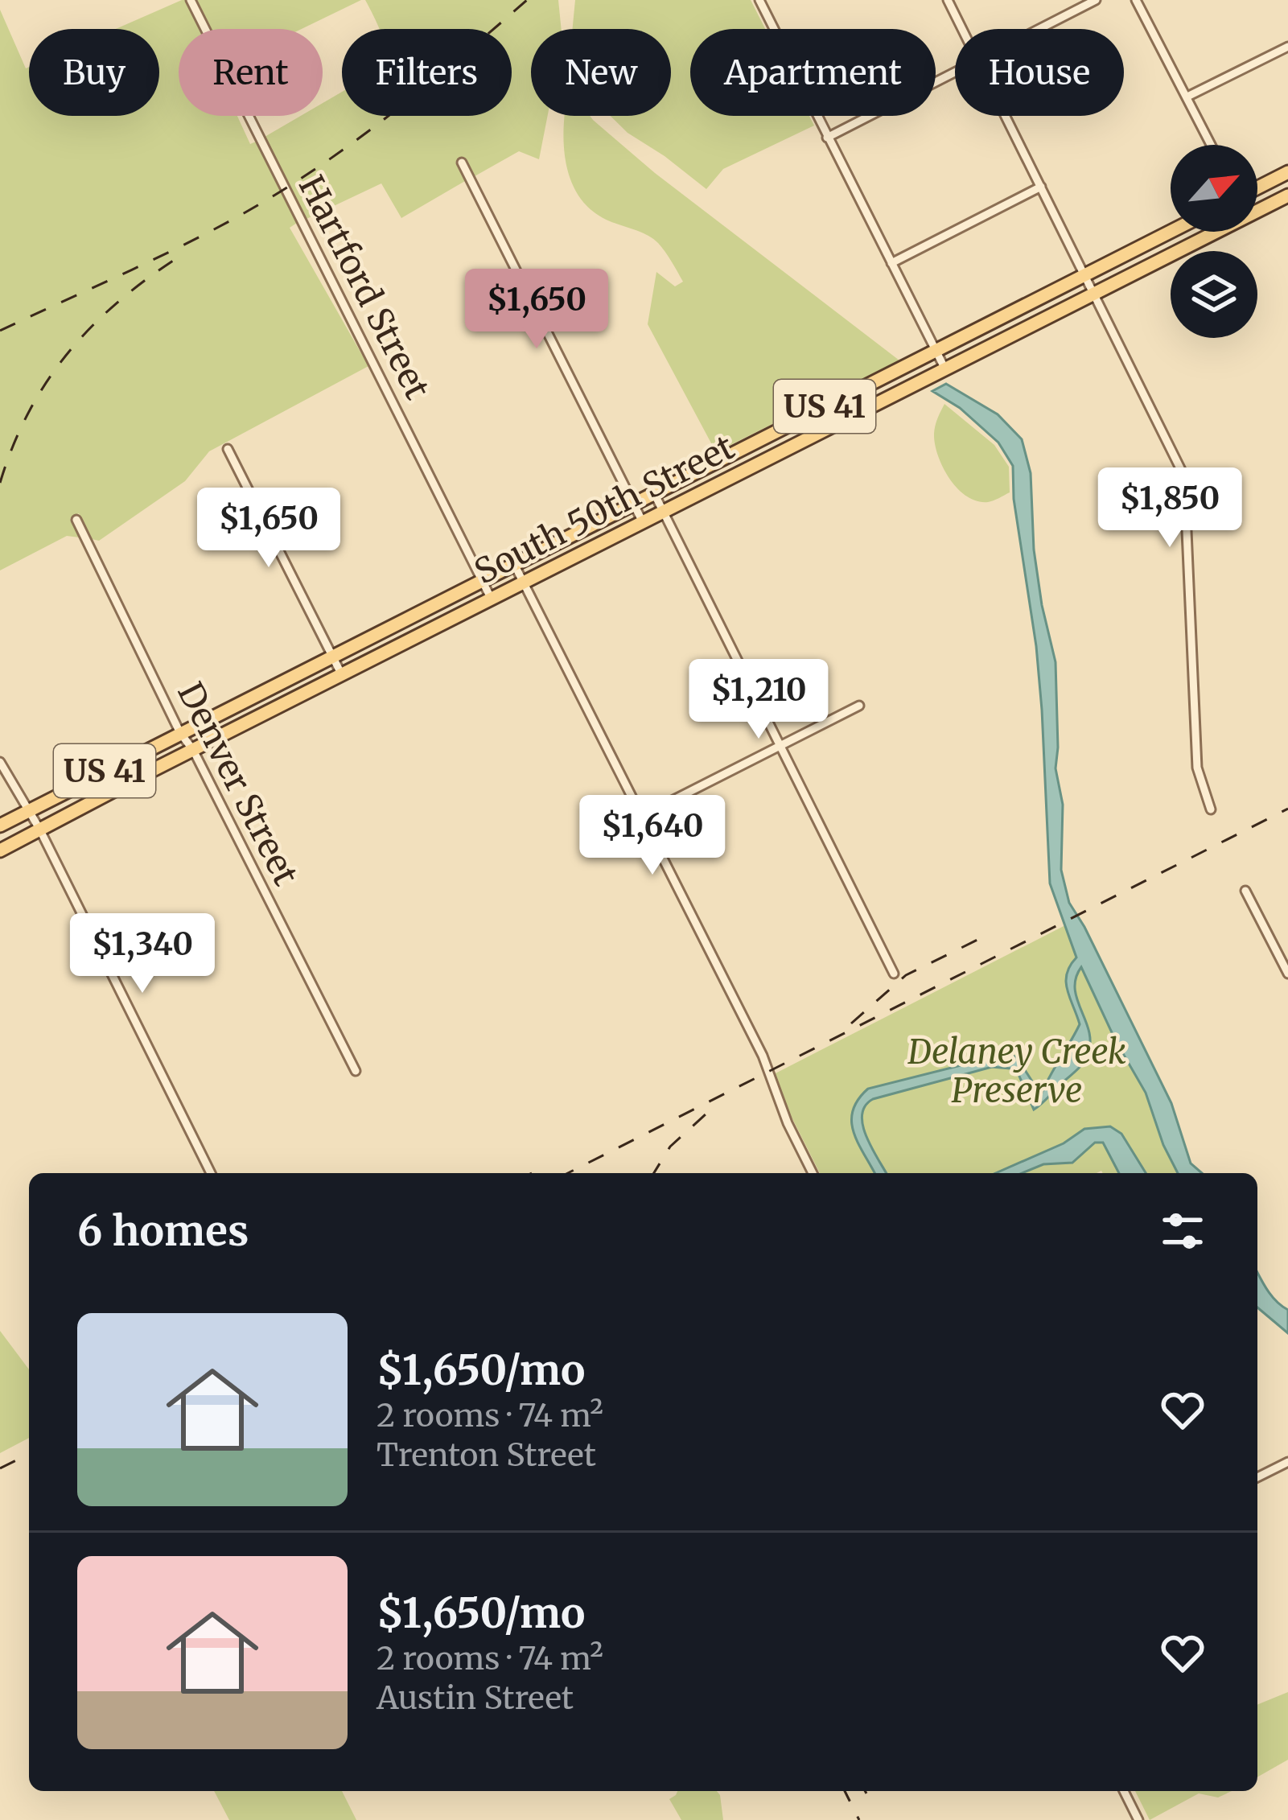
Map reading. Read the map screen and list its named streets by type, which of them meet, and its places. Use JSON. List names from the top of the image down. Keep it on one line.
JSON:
{"streets":{"main road":["US 41","South 50th Street"],"street":["Hartford Street","Denver Street"]},"crossings":[["Hartford Street","South 50th Street"],["South 50th Street","Denver Street"]],"parks":["Delaney Creek Preserve"],"north":"top right","page":{"chip":["Buy","Rent","Filters","New","Apartment","House"],"price":["$1,650","$1,850","$1,650","$1,210","$1,640","$1,340"],"heading":"6 homes","list":[{"name":"$1,650/mo","note":"2 rooms · 74 m² · Trenton Street"},{"name":"$1,650/mo","note":"2 rooms · 74 m² · Austin Street"}]}}
